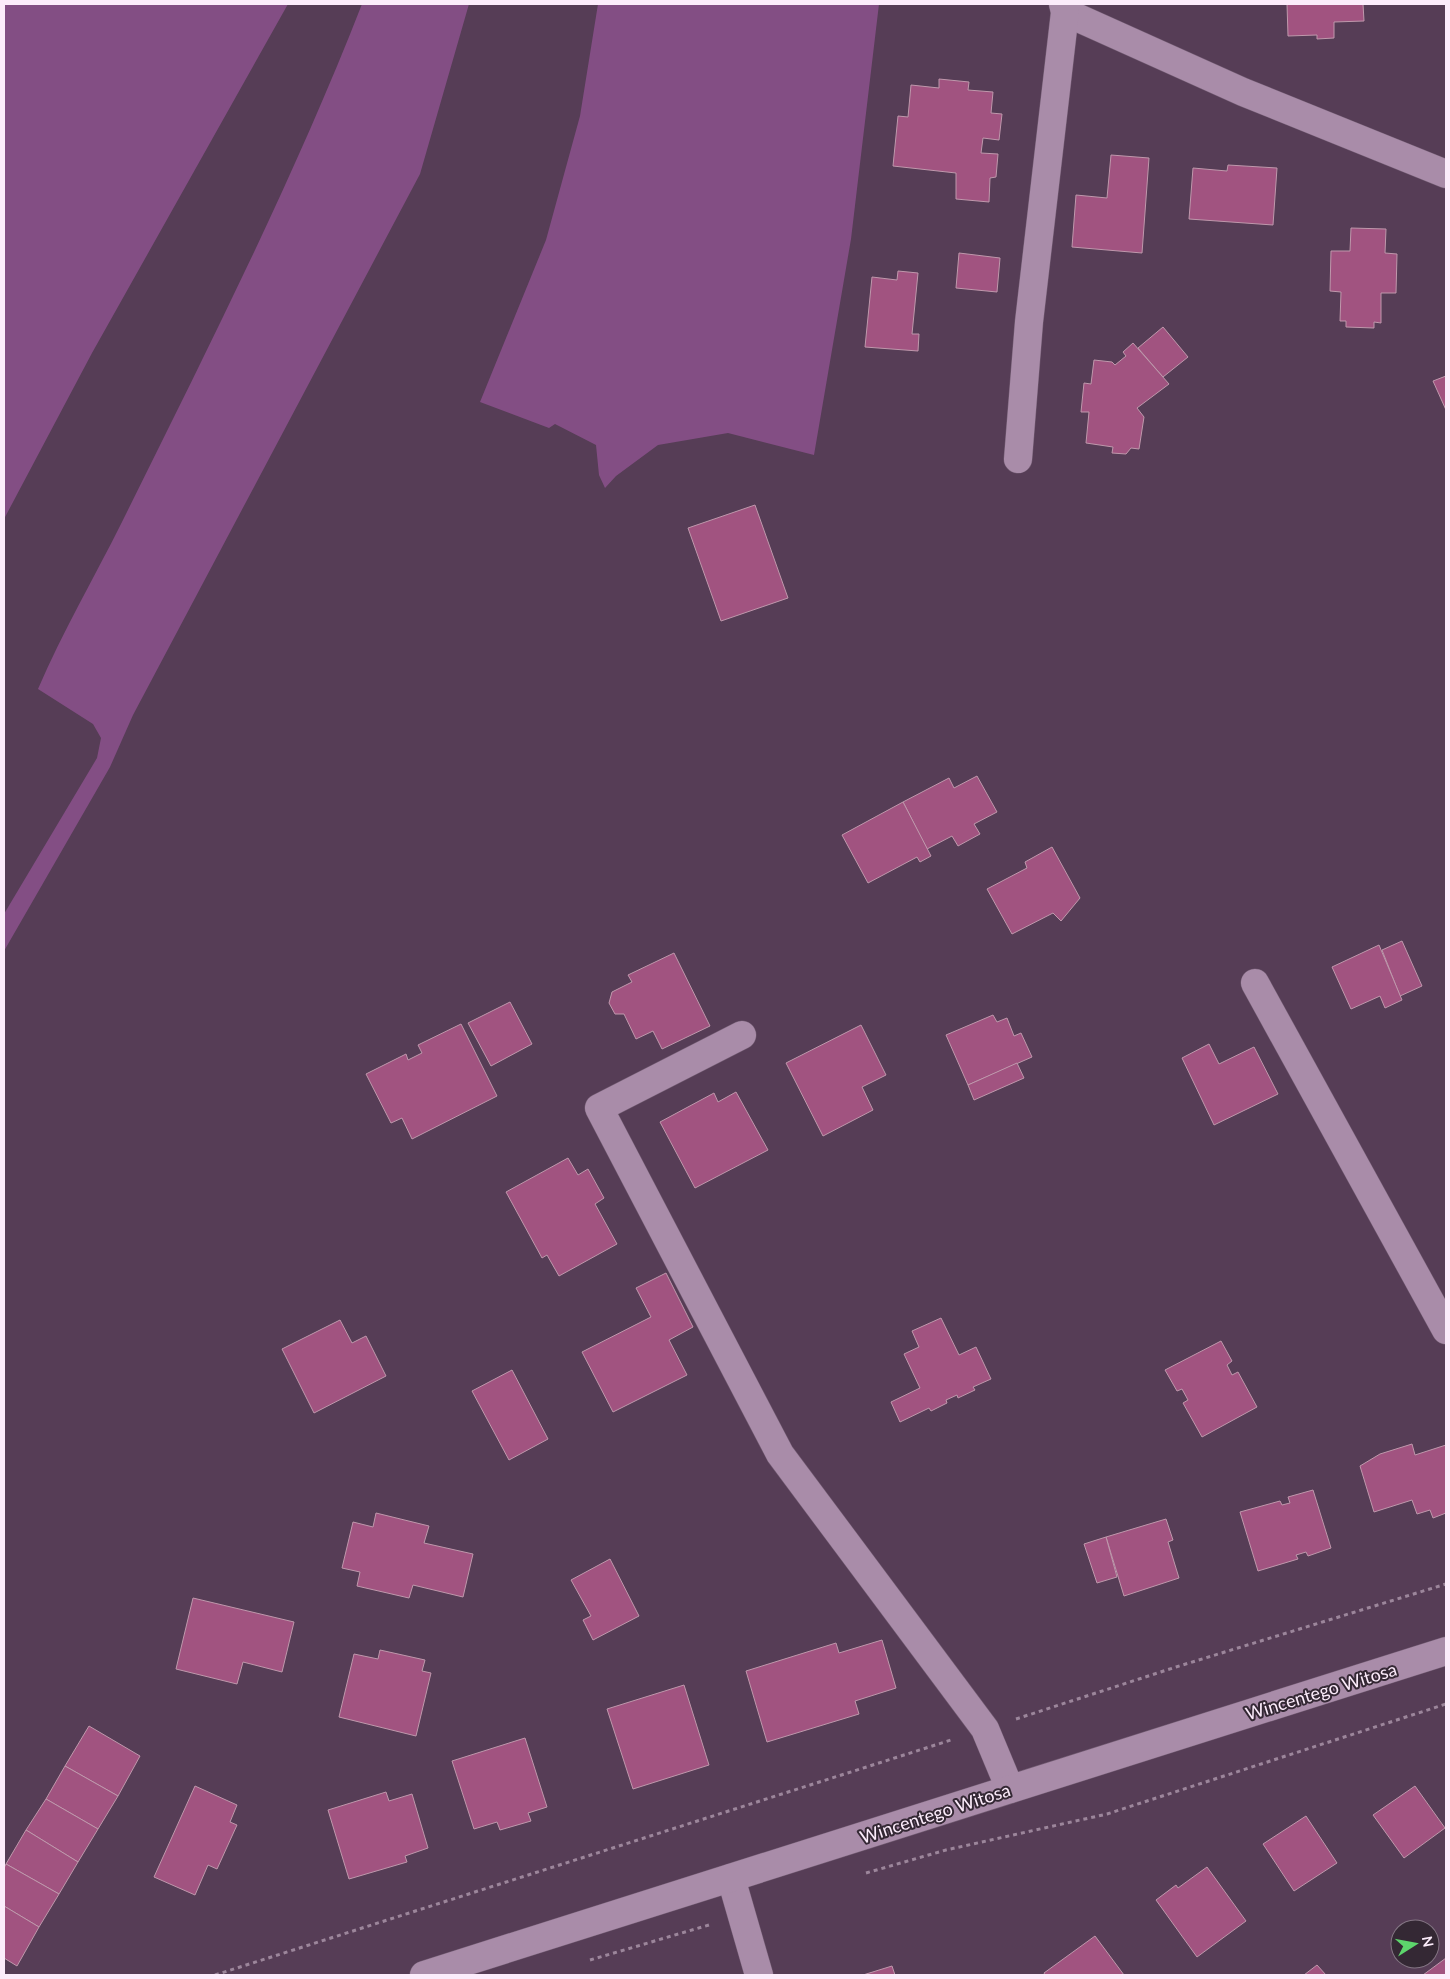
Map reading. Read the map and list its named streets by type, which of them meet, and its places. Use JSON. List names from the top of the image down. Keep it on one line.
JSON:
{"streets":{"street":["Wincentego Witosa"]},"north":"right"}
